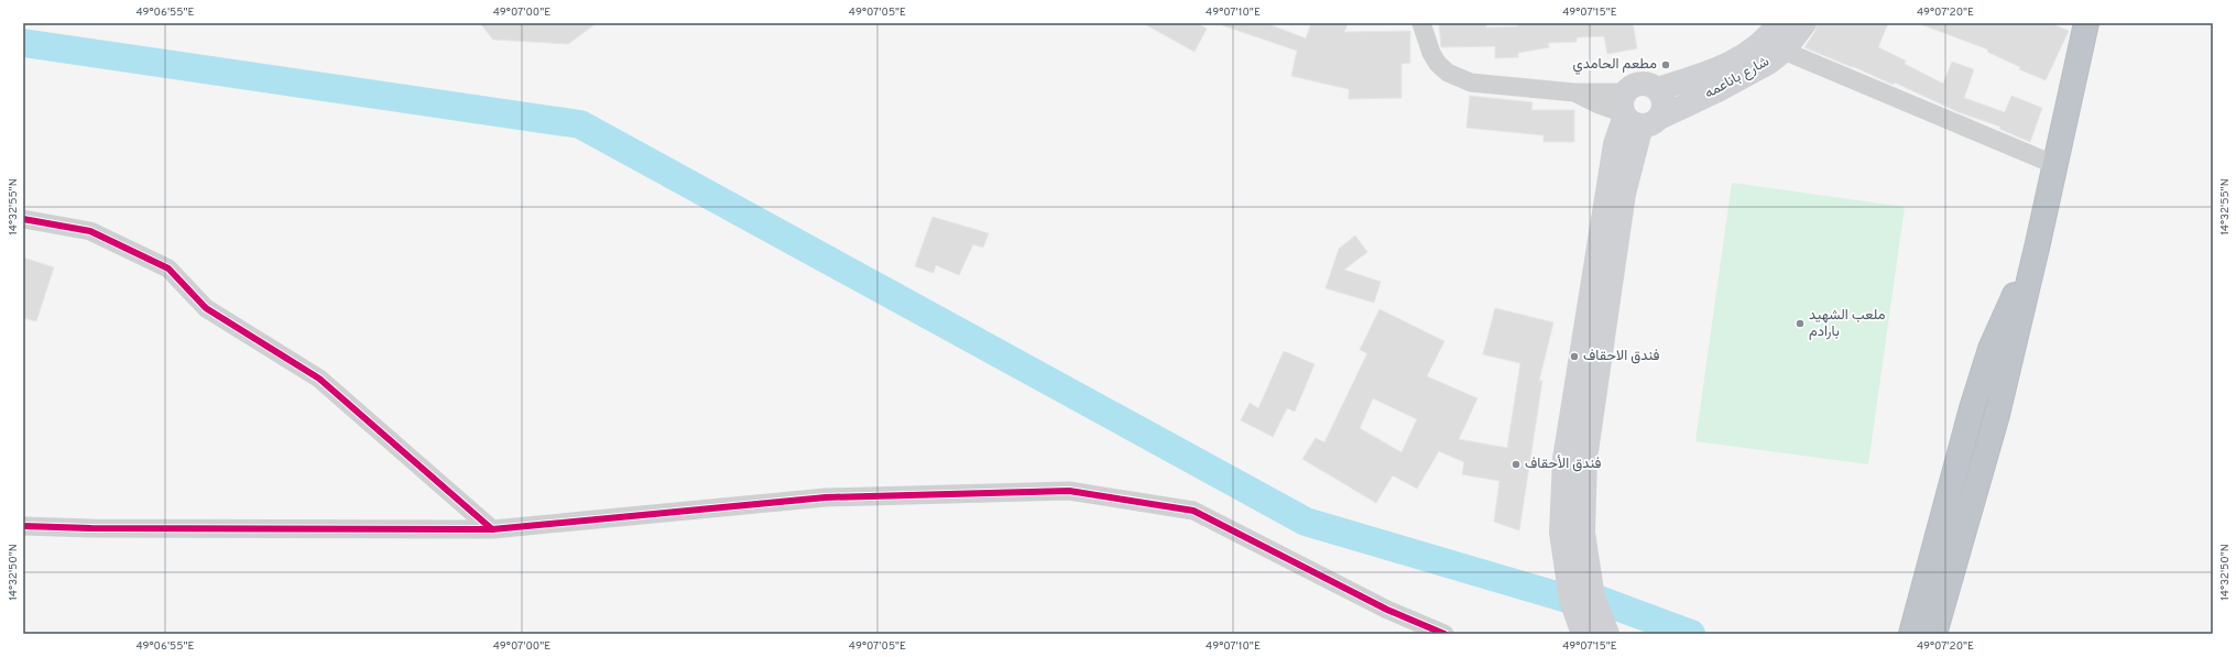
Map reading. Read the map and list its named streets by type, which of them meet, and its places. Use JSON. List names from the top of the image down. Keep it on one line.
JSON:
{"streets":{"street":["شارع باناعمه"]},"places":["مطعم الحامدي","ملعب الشهيد بارادم","فندق الاحقاف","فندق الأحقاف"],"coordinates":["49°06'55\"E","49°07'00\"E","49°07'05\"E","49°07'10\"E","49°07'15\"E","49°07'20\"E","14°32'55\"N","14°32'50\"N"]}
